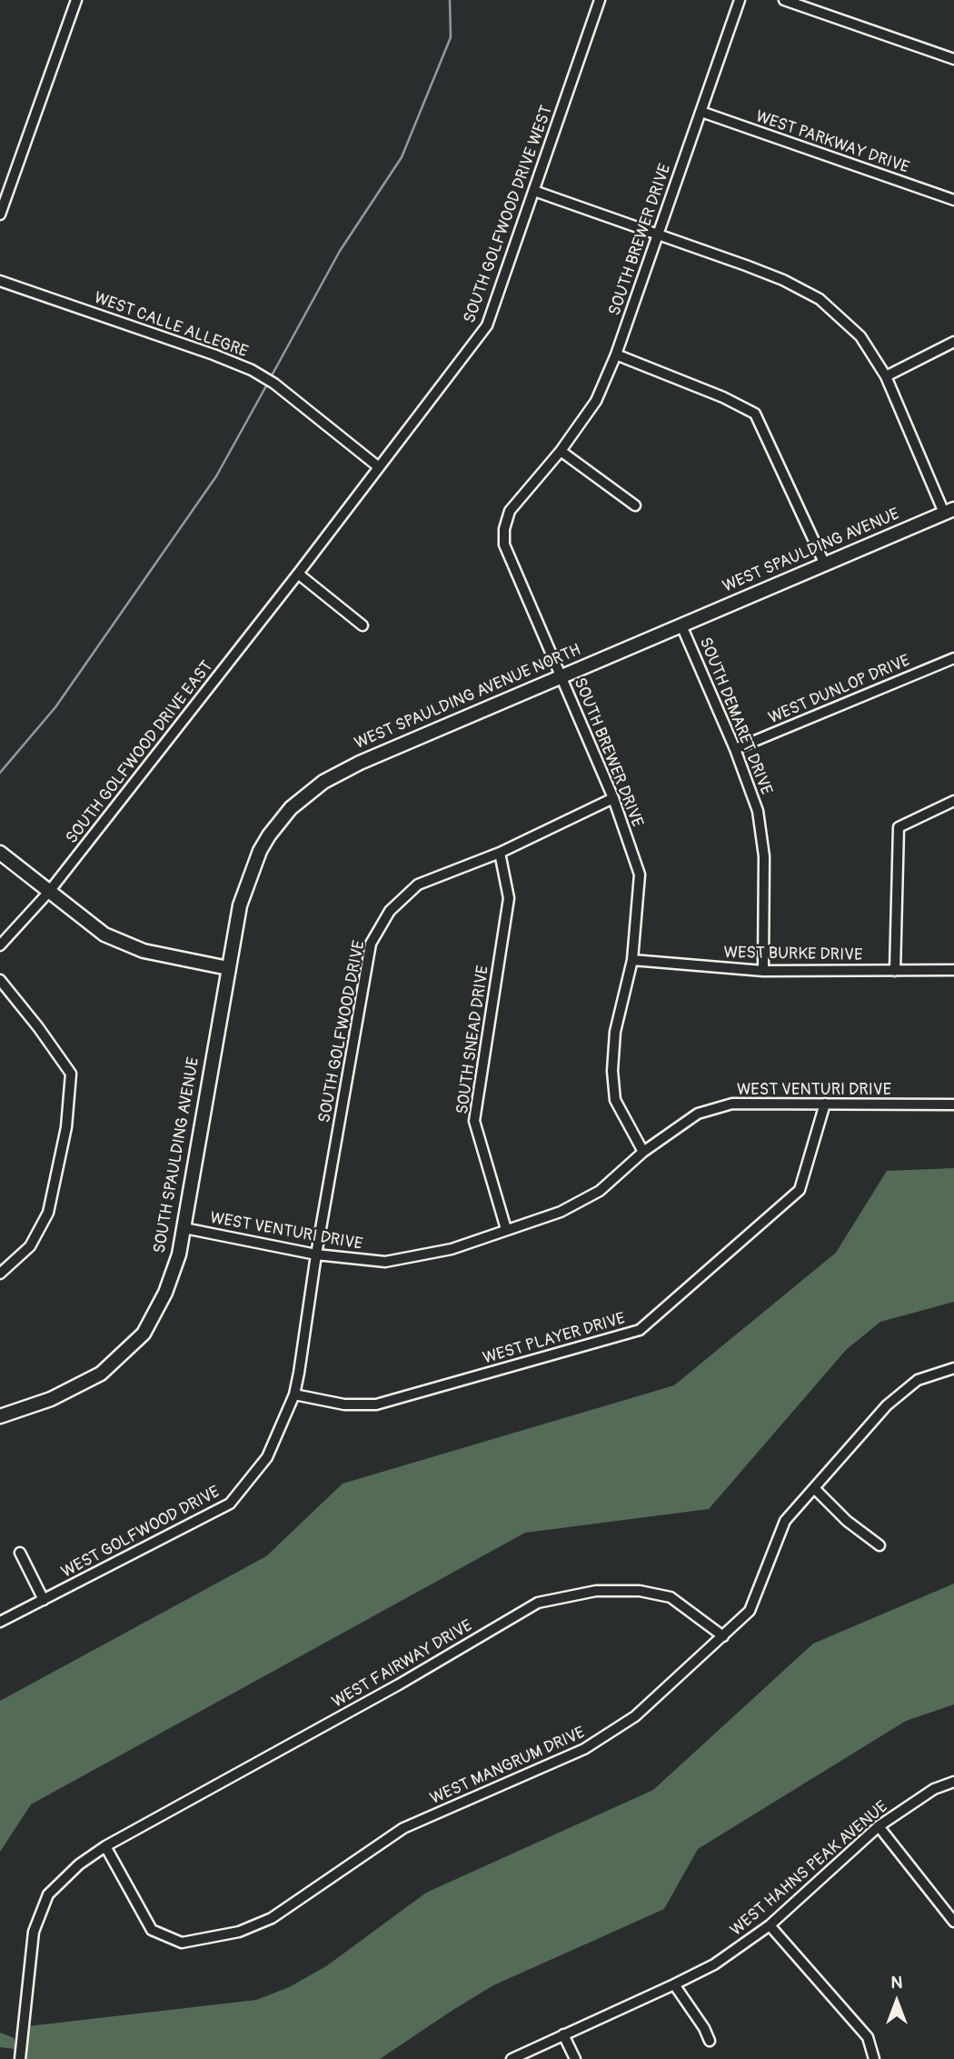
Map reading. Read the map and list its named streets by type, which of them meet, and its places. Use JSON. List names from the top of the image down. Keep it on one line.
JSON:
{"streets":{"street":["WEST PARKWAY DRIVE","SOUTH GOLFWOOD DRIVE WEST","SOUTH BREWER DRIVE","WEST CALLE ALLEGRE","WEST SPAULDING AVENUE","WEST DUNLOP DRIVE","WEST SPAULDING AVENUE NORTH","SOUTH DEMARET DRIVE","SOUTH GOLFWOOD DRIVE EAST","WEST BURKE DRIVE","SOUTH GOLFWOOD DRIVE","SOUTH SNEAD DRIVE","WEST VENTURI DRIVE","SOUTH SPAULDING AVENUE","WEST PLAYER DRIVE","WEST GOLFWOOD DRIVE","WEST FAIRWAY DRIVE","WEST MANGRUM DRIVE","WEST HAHNS PEAK AVENUE"]},"crossings":[["WEST PARKWAY DRIVE","SOUTH BREWER DRIVE"],["SOUTH GOLFWOOD DRIVE WEST","WEST CALLE ALLEGRE"],["SOUTH GOLFWOOD DRIVE WEST","SOUTH GOLFWOOD DRIVE EAST"],["SOUTH BREWER DRIVE","WEST SPAULDING AVENUE NORTH"],["SOUTH BREWER DRIVE","WEST BURKE DRIVE"],["SOUTH BREWER DRIVE","SOUTH GOLFWOOD DRIVE"],["SOUTH BREWER DRIVE","WEST VENTURI DRIVE"],["WEST SPAULDING AVENUE","WEST SPAULDING AVENUE NORTH"],["WEST SPAULDING AVENUE","SOUTH DEMARET DRIVE"],["WEST DUNLOP DRIVE","SOUTH DEMARET DRIVE"],["WEST SPAULDING AVENUE NORTH","SOUTH DEMARET DRIVE"],["WEST SPAULDING AVENUE NORTH","SOUTH SPAULDING AVENUE"],["SOUTH DEMARET DRIVE","WEST BURKE DRIVE"],["SOUTH GOLFWOOD DRIVE","SOUTH SNEAD DRIVE"],["SOUTH GOLFWOOD DRIVE","WEST VENTURI DRIVE"],["SOUTH GOLFWOOD DRIVE","WEST GOLFWOOD DRIVE"],["SOUTH SNEAD DRIVE","WEST VENTURI DRIVE"],["WEST VENTURI DRIVE","SOUTH SPAULDING AVENUE"],["WEST VENTURI DRIVE","WEST PLAYER DRIVE"],["WEST PLAYER DRIVE","WEST GOLFWOOD DRIVE"],["WEST FAIRWAY DRIVE","WEST MANGRUM DRIVE"]],"north":"top"}
